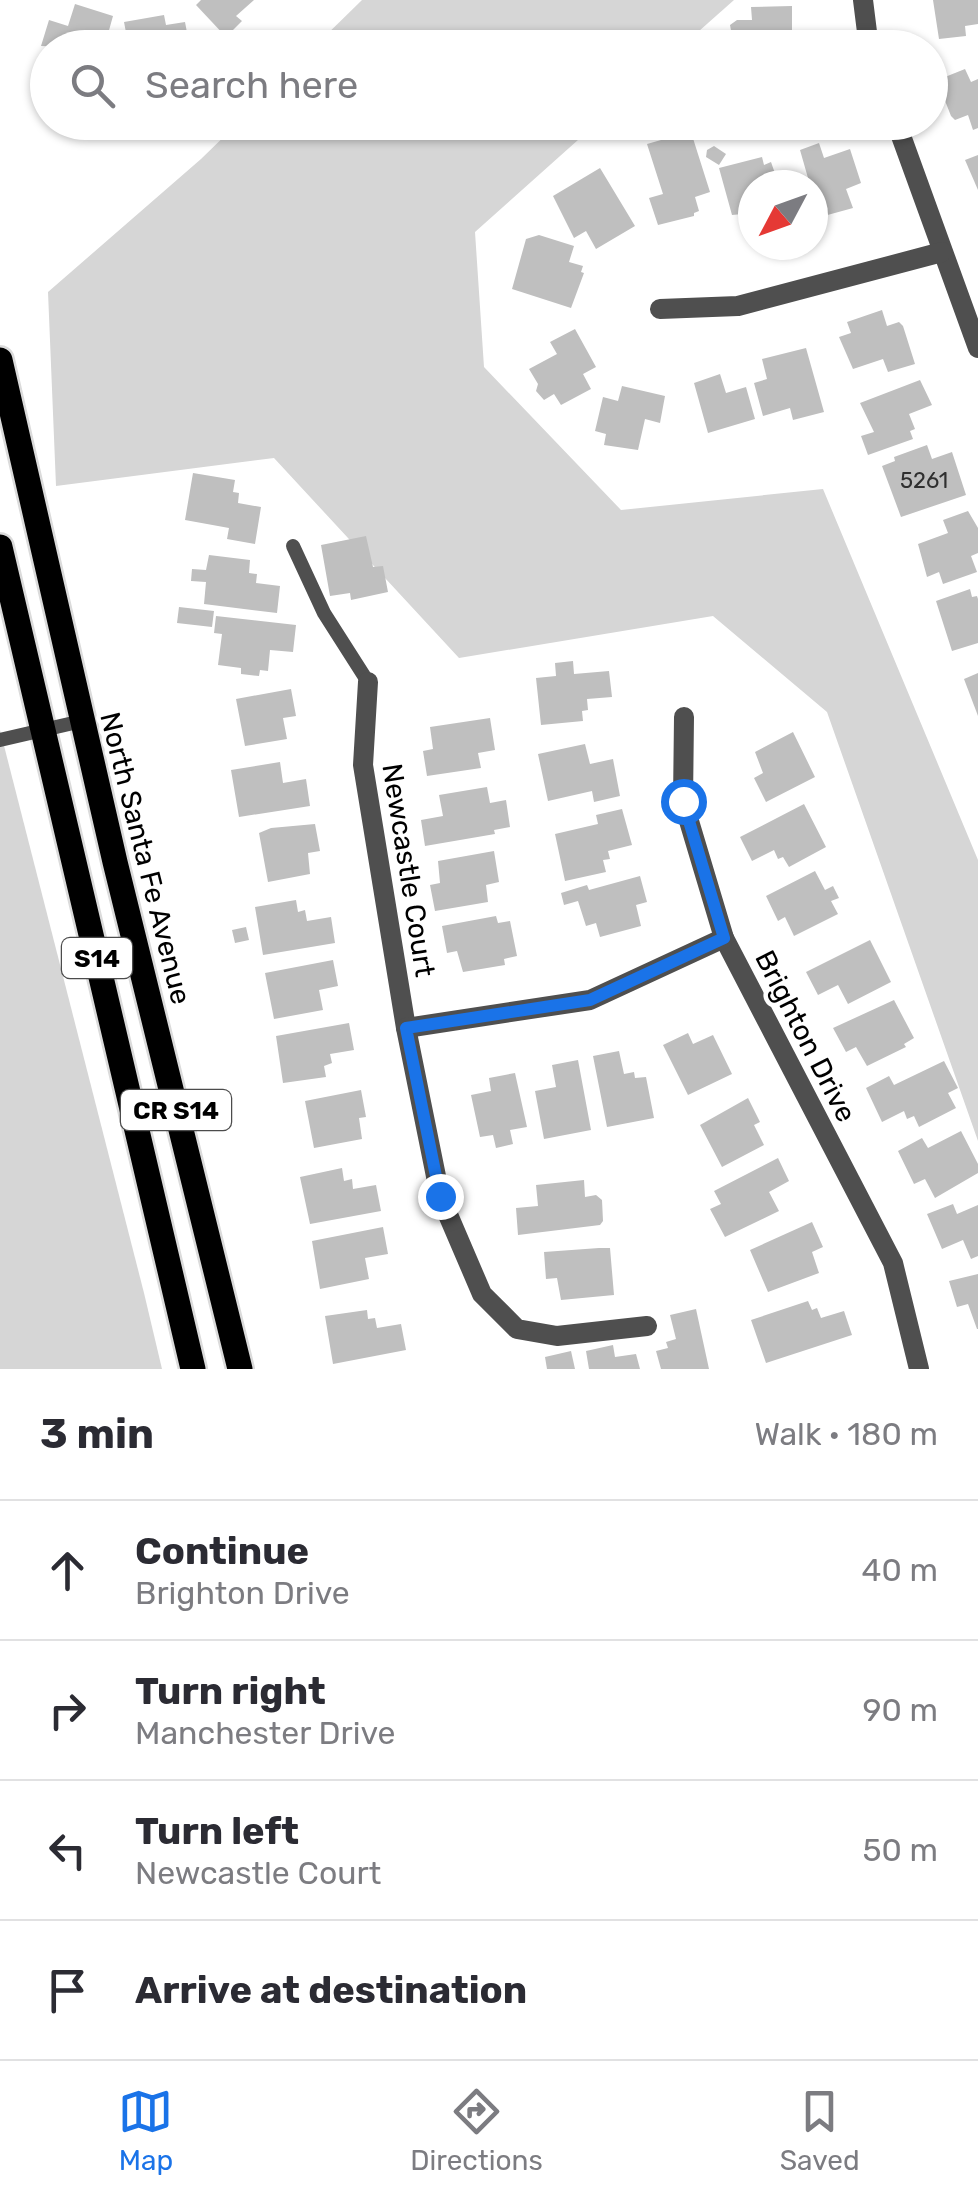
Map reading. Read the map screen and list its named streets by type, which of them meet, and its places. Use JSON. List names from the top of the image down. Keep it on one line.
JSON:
{"streets":{"main road":["North Santa Fe Avenue","S14","CR S14"],"street":["Newcastle Court","Brighton Drive"]},"house_numbers":["5261"],"north":"bottom left","page":{"search":"Search here","heading":["3 min","Walk · 180 m"],"list":[["Continue","Brighton Drive","40 m"],["Turn right","Manchester Drive","90 m"],["Turn left","Newcastle Court","50 m"],"Arrive at destination"],"nav":["Map","Directions","Saved"]}}
